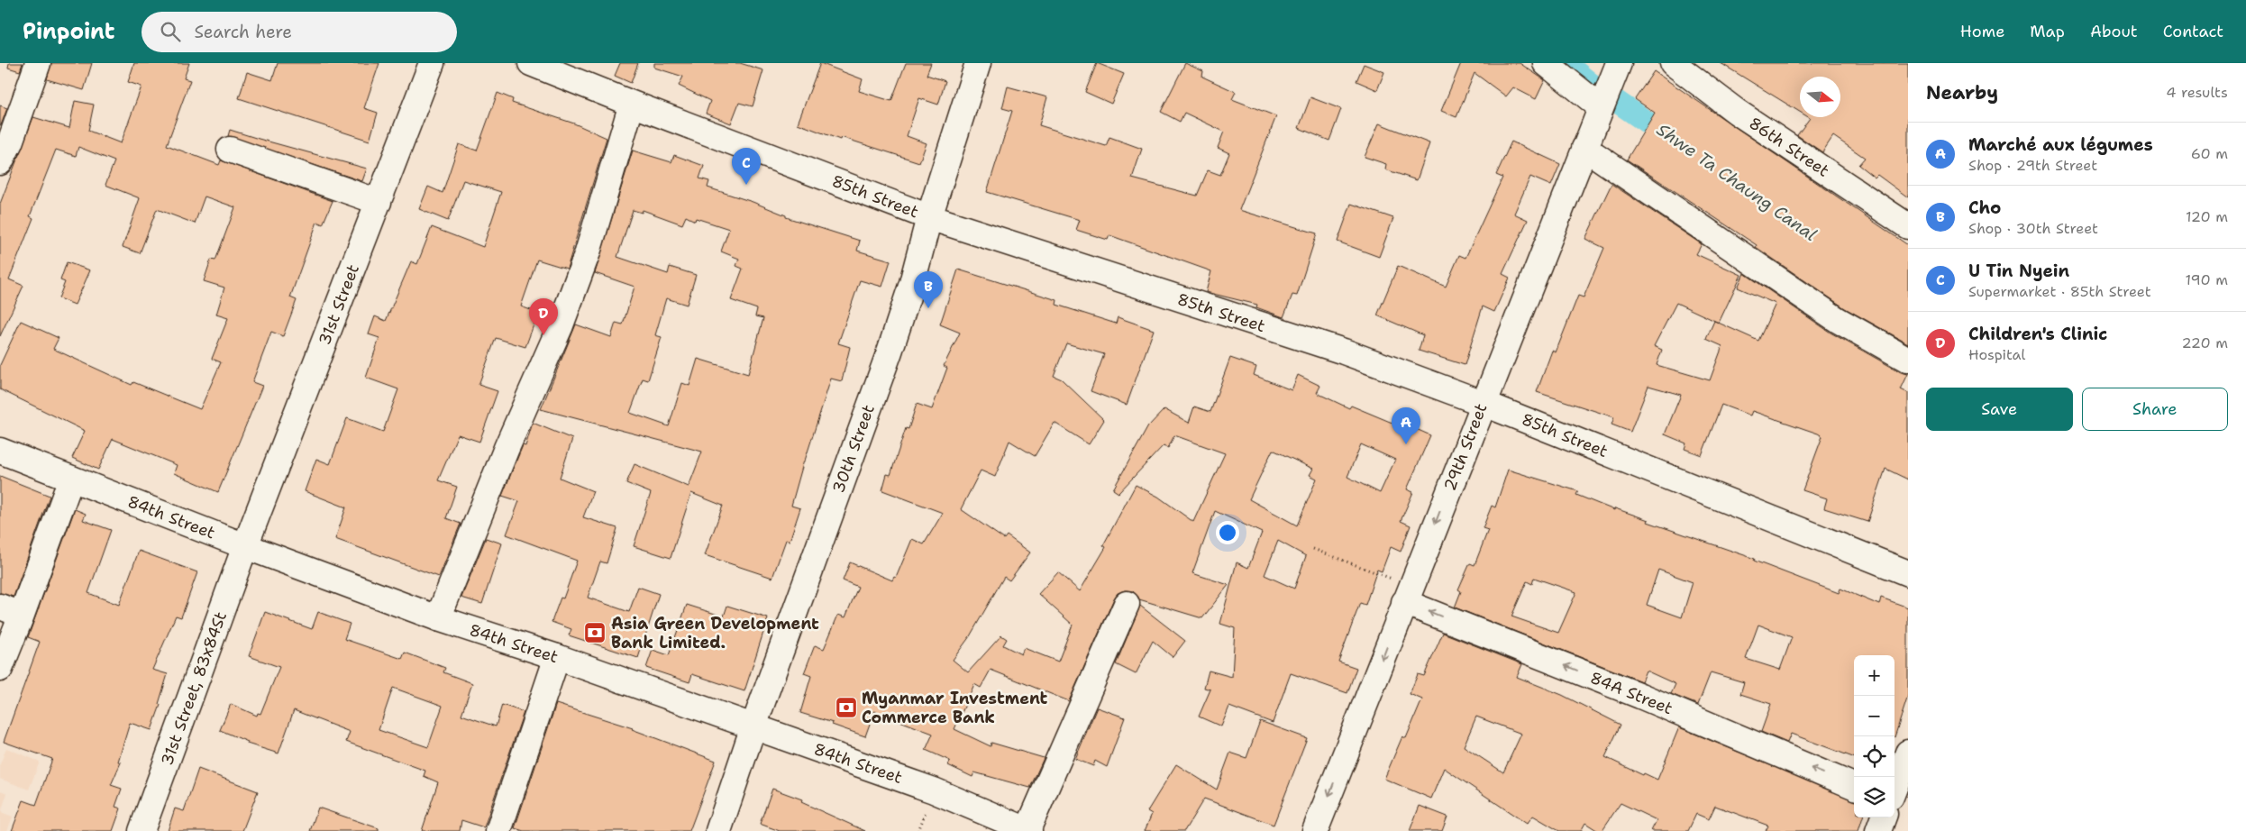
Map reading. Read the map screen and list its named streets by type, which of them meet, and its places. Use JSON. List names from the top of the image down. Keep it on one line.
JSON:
{"streets":{"street":["86th Street","85th Street","31st Street","29th Street","30th Street","84th Street","31st Street, 83x84St","84A Street"]},"crossings":[["85th Street","29th Street"],["85th Street","30th Street"],["31st Street","84th Street"],["31st Street","31st Street, 83x84St"],["29th Street","84A Street"],["30th Street","84th Street"],["84th Street","31st Street, 83x84St"]],"one_way":["29th Street","84A Street"],"water":["Shwe Ta Chaung Canal"],"places":{"bank":["Asia Green Development Bank Limited.","Myanmar Investment Commerce Bank"]},"north":"right","page":{"header":"Pinpoint","search":"Search here","nav":["Home","Map","About","Contact"],"heading":["Nearby","4 results"],"list":[{"mark":"A","name":"Marché aux légumes","note":"Shop · 29th Street","value":"60 m"},{"mark":"B","name":"Cho","note":"Shop · 30th Street","value":"120 m"},{"mark":"C","name":"U Tin Nyein","note":"Supermarket · 85th Street","value":"190 m"},{"mark":"D","name":"Children's Clinic","note":"Hospital","value":"220 m"}],"pins":["C","B","D","A"],"buttons":["Save","Share"],"map_buttons":["+","−"]}}
